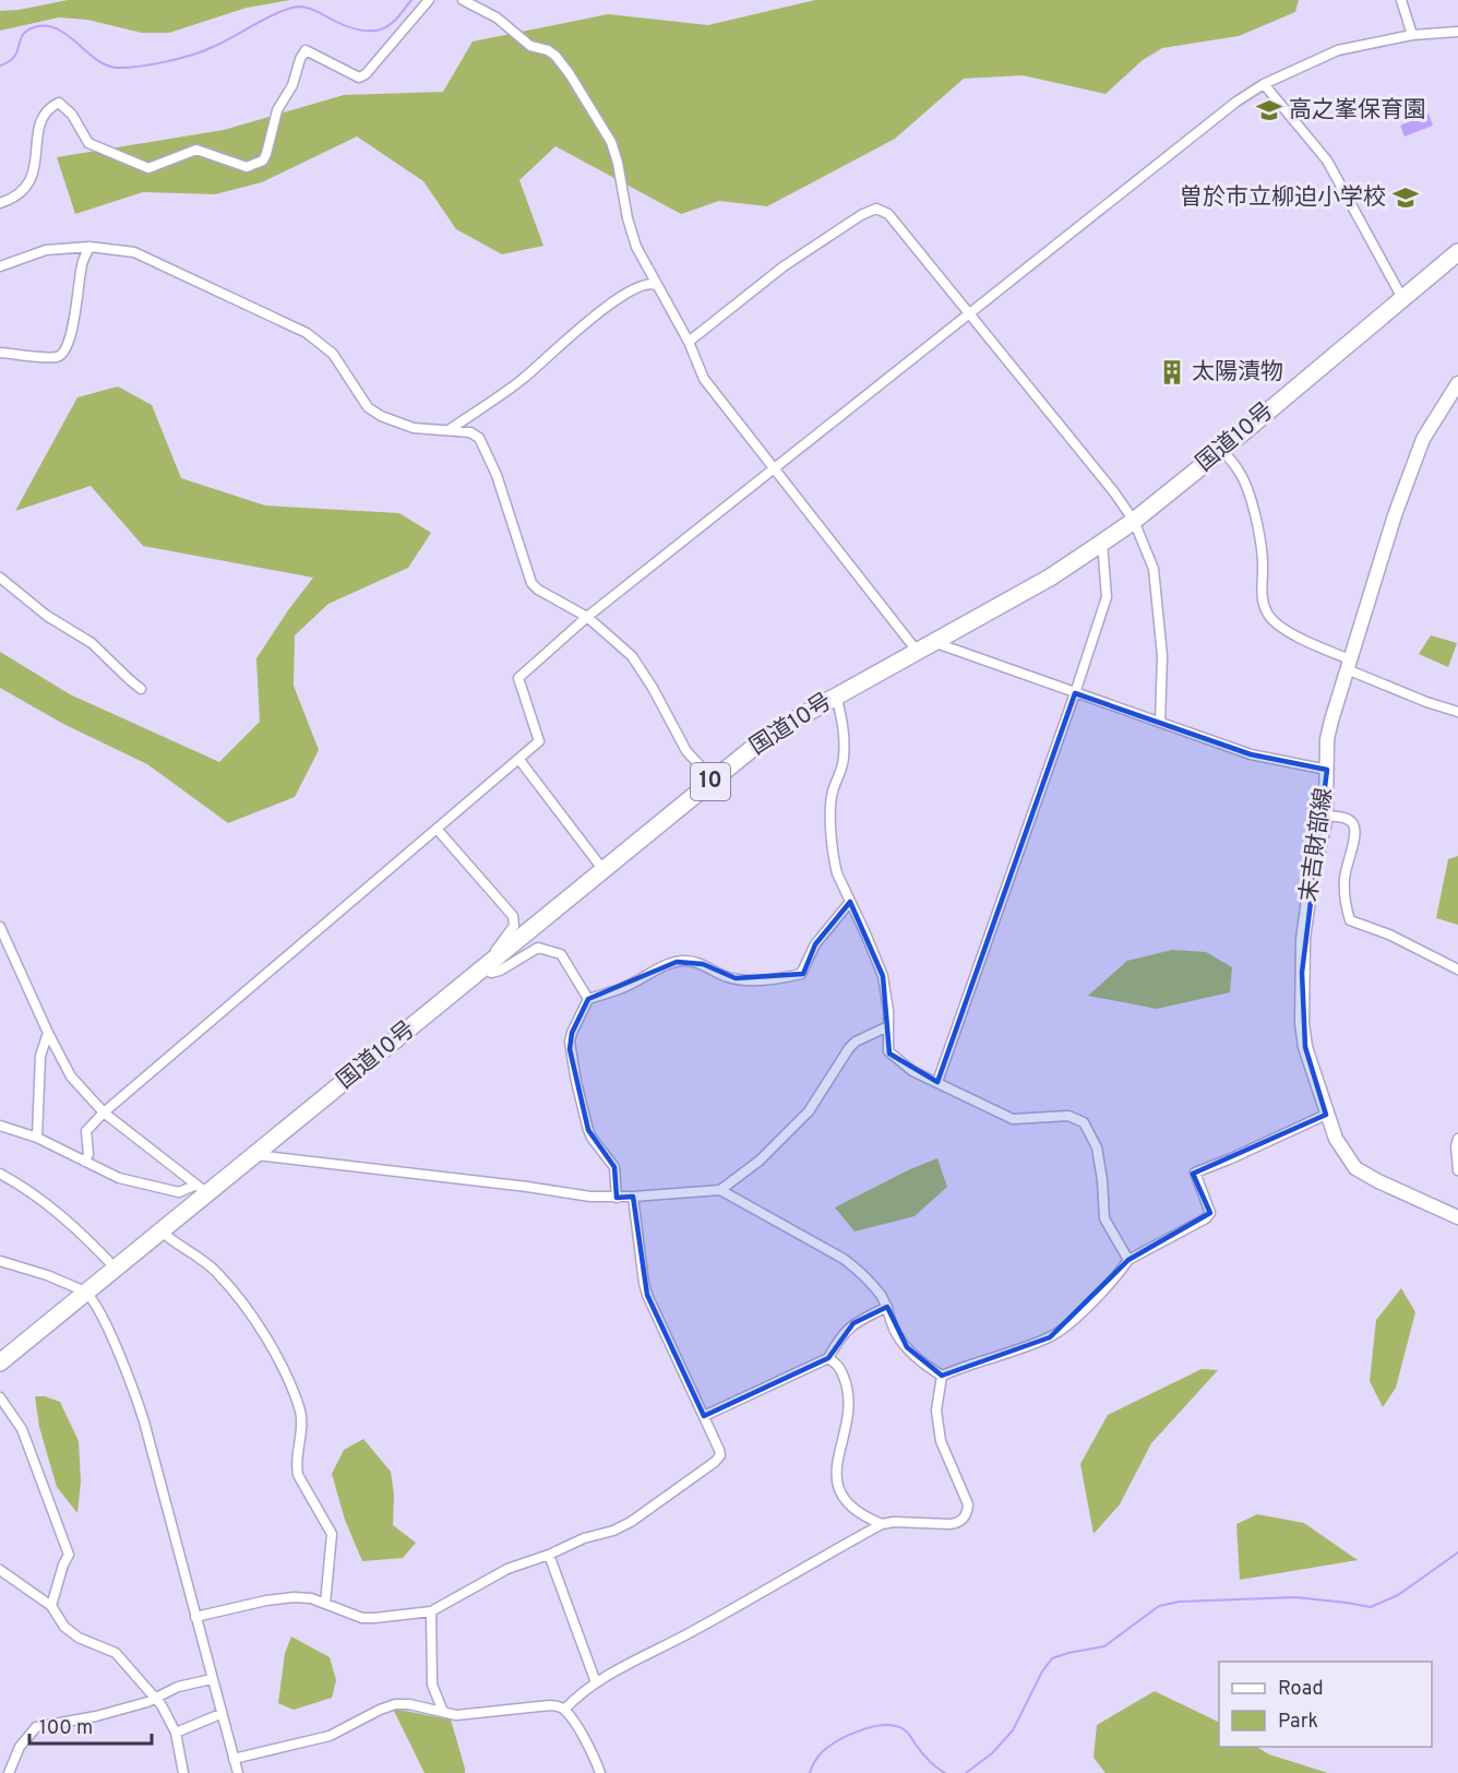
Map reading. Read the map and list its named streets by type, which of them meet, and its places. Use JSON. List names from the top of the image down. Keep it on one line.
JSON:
{"streets":{"highway":["国道10号","10"],"main road":["末吉財部線"]},"places":{"school or university":["高之峯保育園","曽於市立柳迫小学校"],"building":["太陽漬物"]},"legend":["Road","Park"],"scale_bar":"100 m"}
